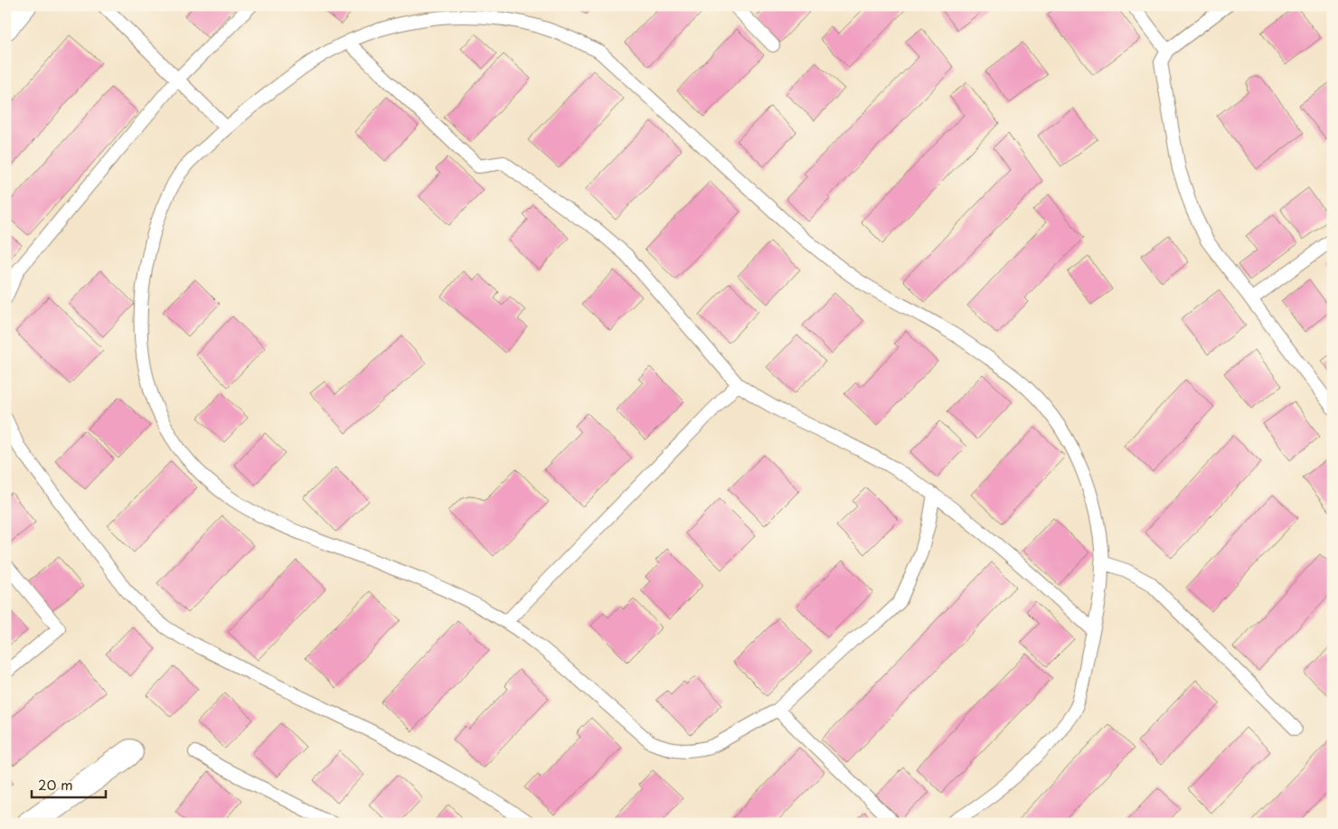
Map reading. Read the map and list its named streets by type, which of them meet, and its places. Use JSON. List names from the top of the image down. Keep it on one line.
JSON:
{"scale_bar":"20 m"}
